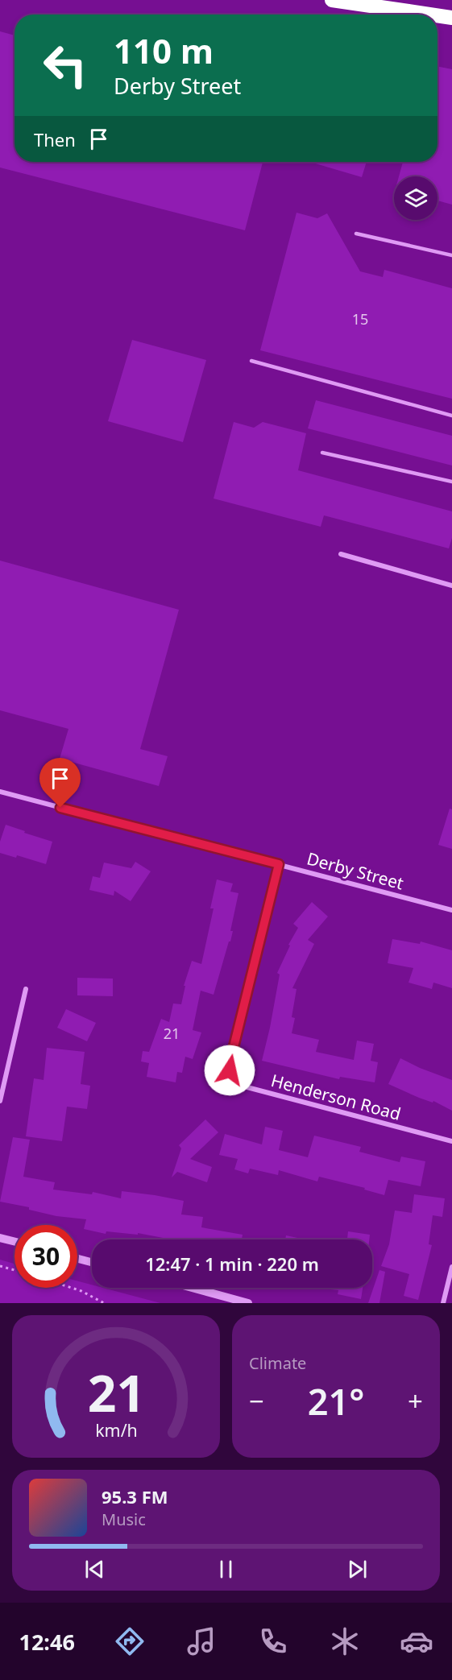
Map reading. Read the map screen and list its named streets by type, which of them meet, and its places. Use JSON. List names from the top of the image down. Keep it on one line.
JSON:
{"streets":{"street":["Derby Street","Henderson Road"]},"crossings":[["Derby Street","Henderson Road"]],"house_numbers":["15","21"],"page":{"turn":["110 m","Derby Street"],"then":"Then","limit":"30","trip":"12:47 · 1 min · 220 m","tile":"Climate","heat":["−","21°","+"],"song":["95.3 FM","Music"],"tabs":"12:46","gauge":["21","km/h"]}}
